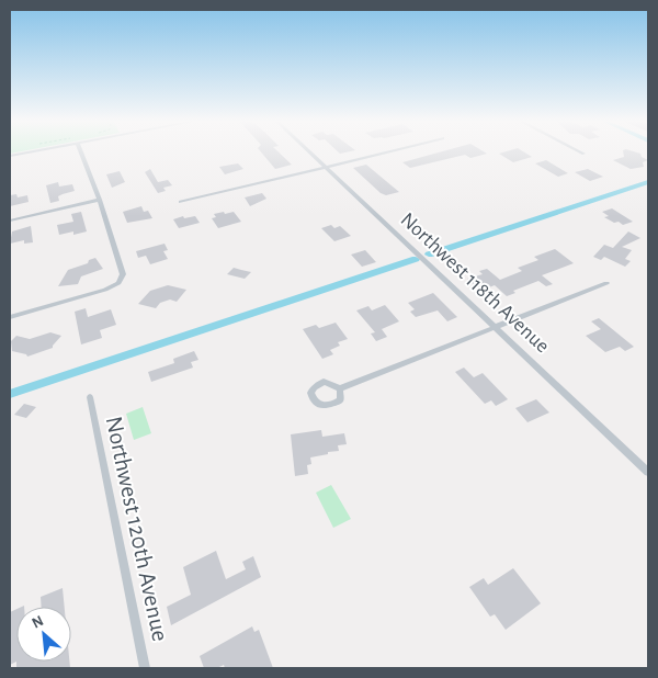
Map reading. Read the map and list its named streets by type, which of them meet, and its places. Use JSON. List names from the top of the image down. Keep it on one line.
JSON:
{"streets":{"street":["Northwest 118th Avenue","Northwest 120th Avenue"]},"north":"top left"}
